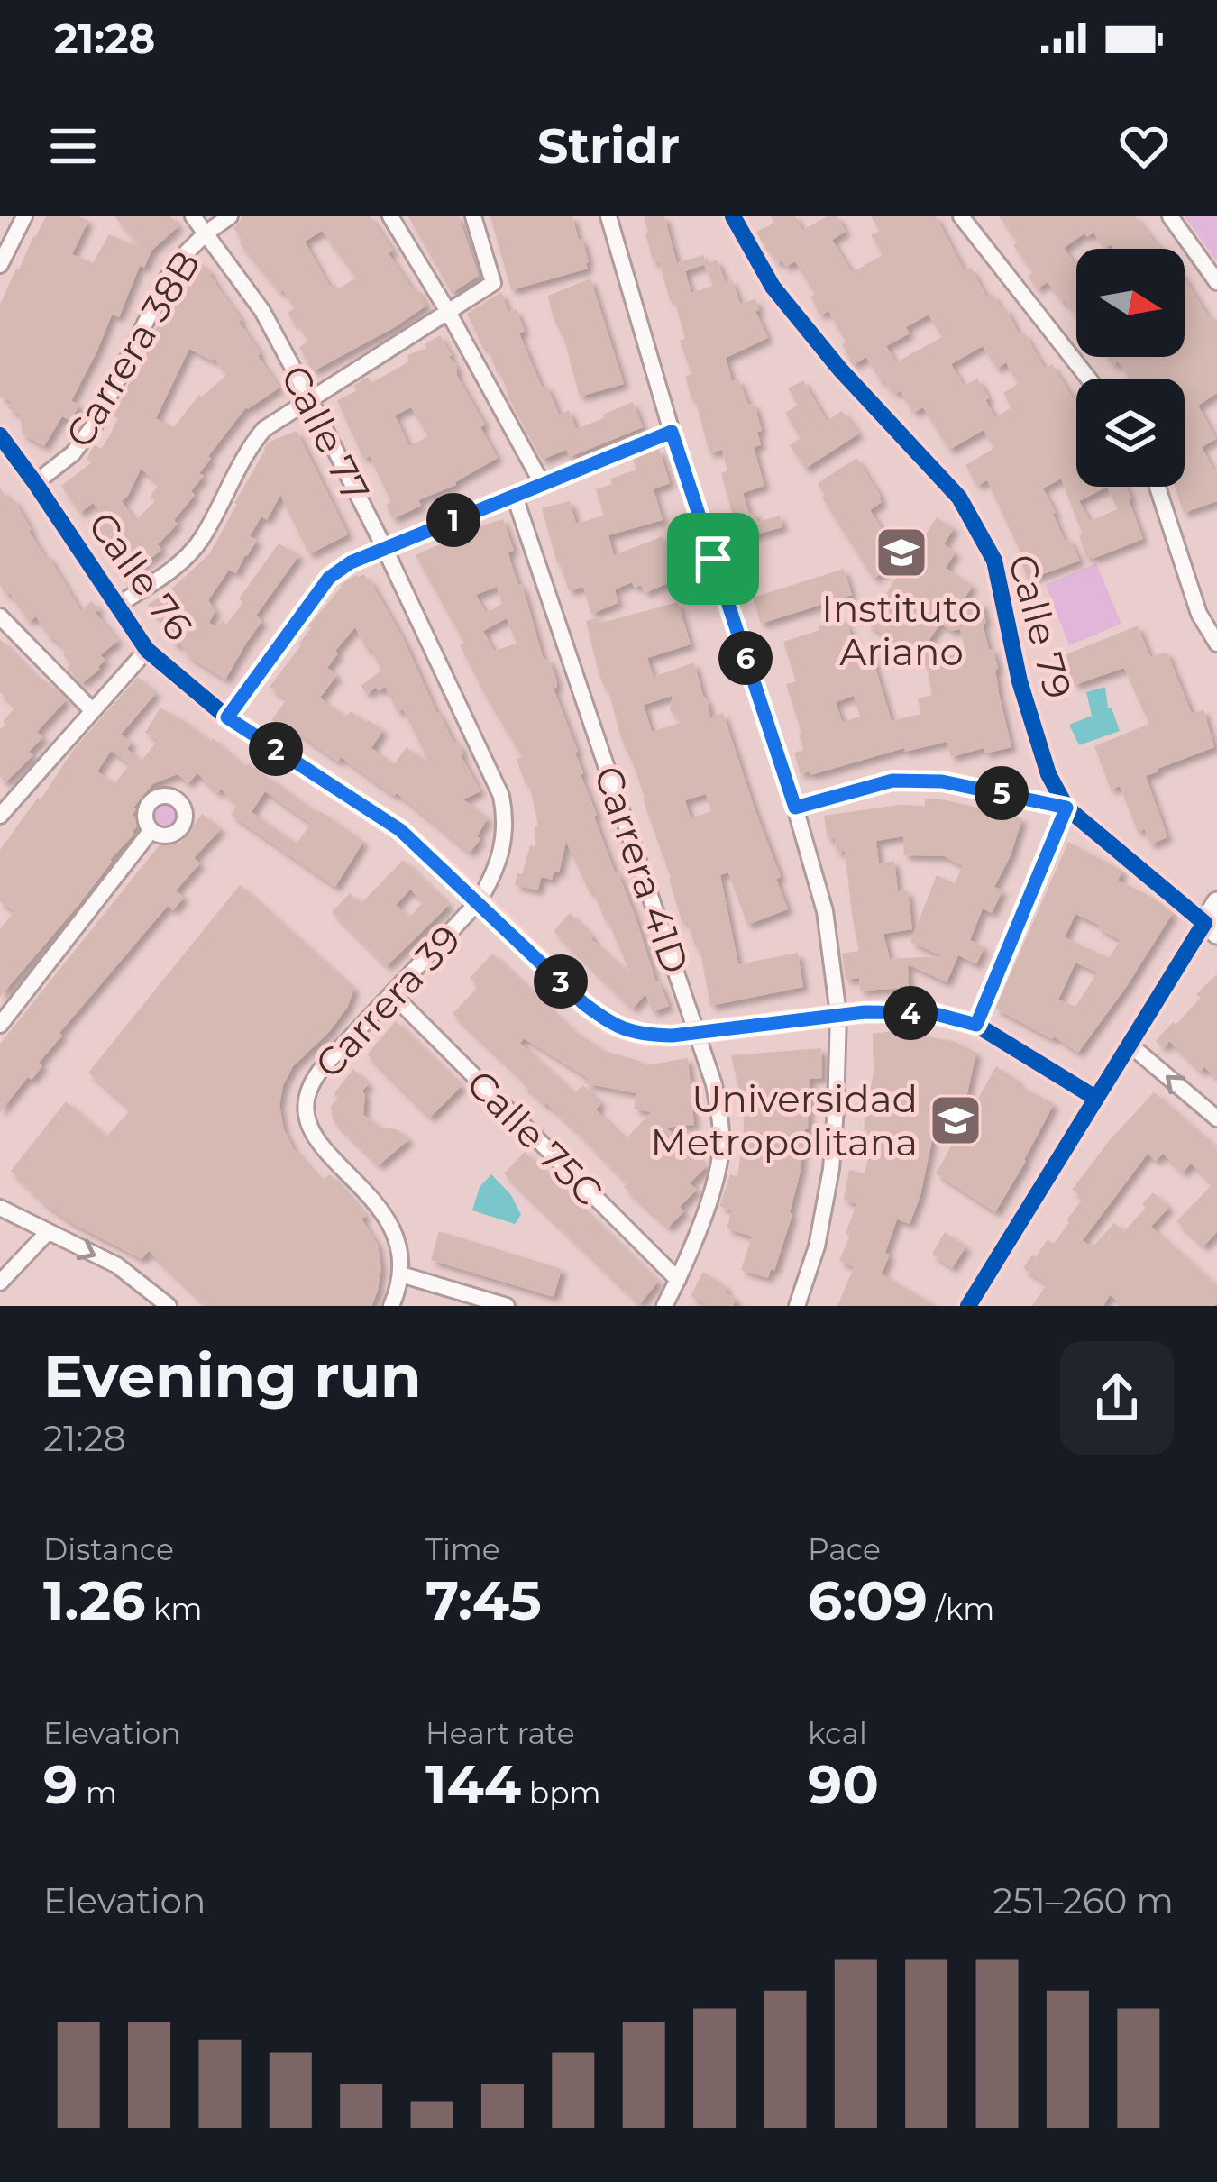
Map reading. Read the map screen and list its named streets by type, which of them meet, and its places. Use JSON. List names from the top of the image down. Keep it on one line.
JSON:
{"streets":{"street":["Carrera 38B","Calle 77","Calle 76","Calle 79","Carrera 41D","Carrera 39","Calle 75C"]},"crossings":[["Carrera 38B","Calle 77"],["Carrera 38B","Calle 76"],["Calle 77","Calle 76"],["Calle 77","Carrera 39"],["Calle 76","Carrera 41D"],["Calle 76","Carrera 39"],["Carrera 41D","Calle 75C"],["Carrera 39","Calle 75C"]],"places":{"school or university":["Instituto Ariano","Universidad Metropolitana"]},"north":"right","page":{"status":"21:28","header":"Stridr","pins":["1","6","2","5","3","4"],"heading":["Evening run","21:28"],"stats":[["Distance","1.26 km"],["Time","7:45"],["Pace","6:09 /km"],["Elevation","9 m"],["Heart rate","144 bpm"],["kcal","90"]],"chart":["Elevation","251–260 m"]}}
